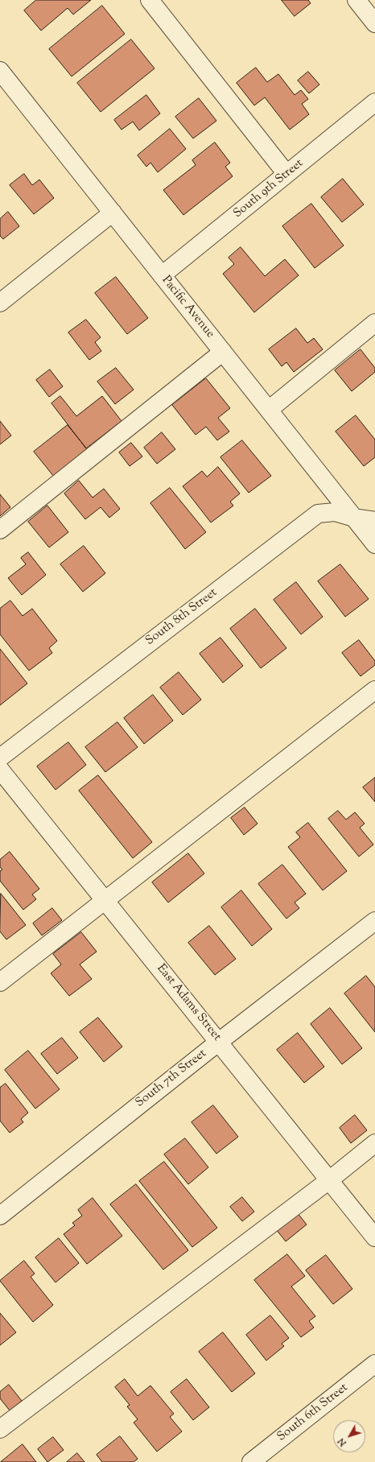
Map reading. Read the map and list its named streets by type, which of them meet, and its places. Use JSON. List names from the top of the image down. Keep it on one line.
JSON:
{"streets":{"street":["South 9th Street","Pacific Avenue","South 8th Street","East Adams Street","South 7th Street","South 6th Street"]},"crossings":[["South 9th Street","Pacific Avenue"],["Pacific Avenue","South 8th Street"],["East Adams Street","South 7th Street"]],"north":"bottom left"}
